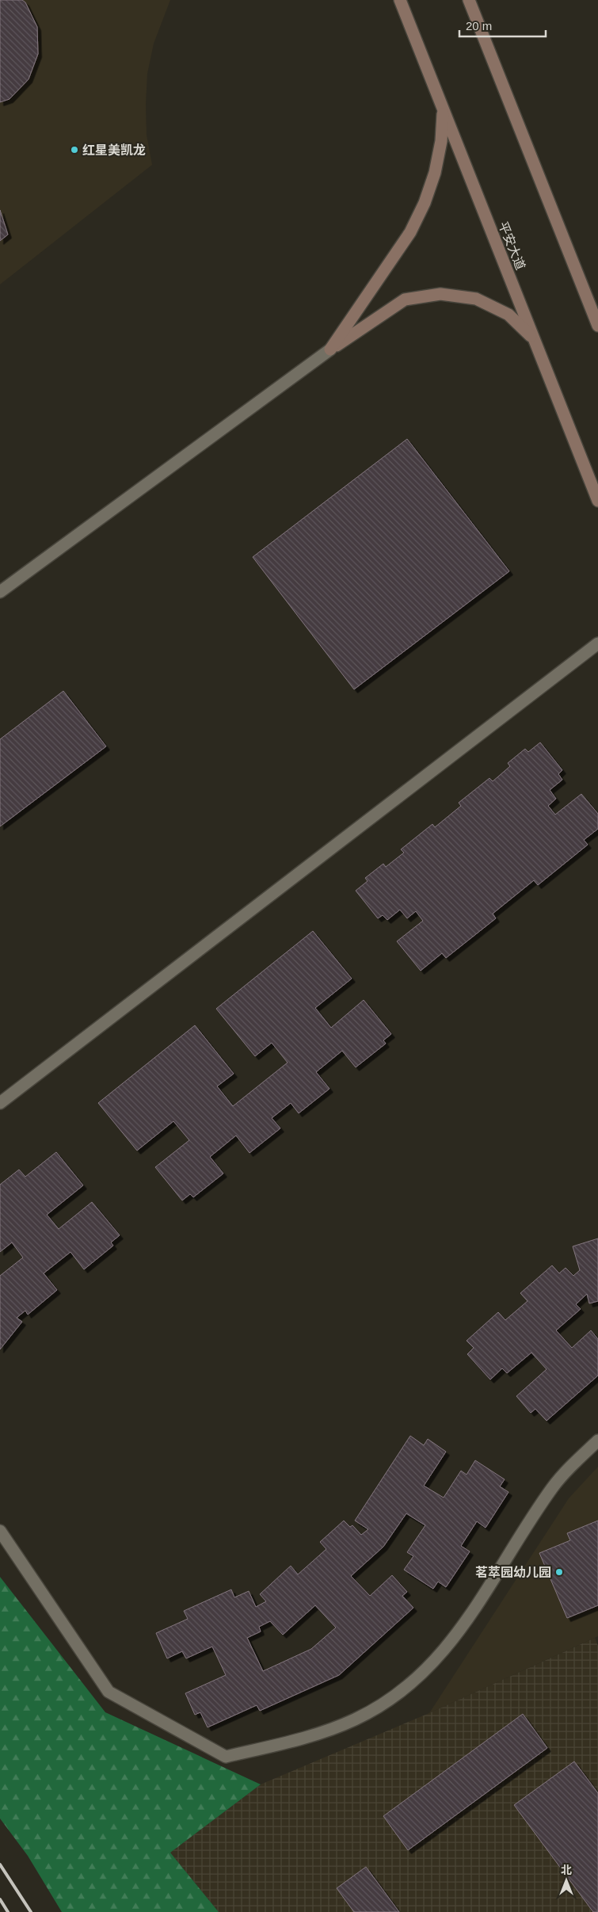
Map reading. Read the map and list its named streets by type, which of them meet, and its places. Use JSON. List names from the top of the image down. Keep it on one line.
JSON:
{"streets":{"main road":["平安大道"]},"places":["红星美凯龙","茗萃园幼儿园"],"scale_bar":"20 m","north":"top"}
